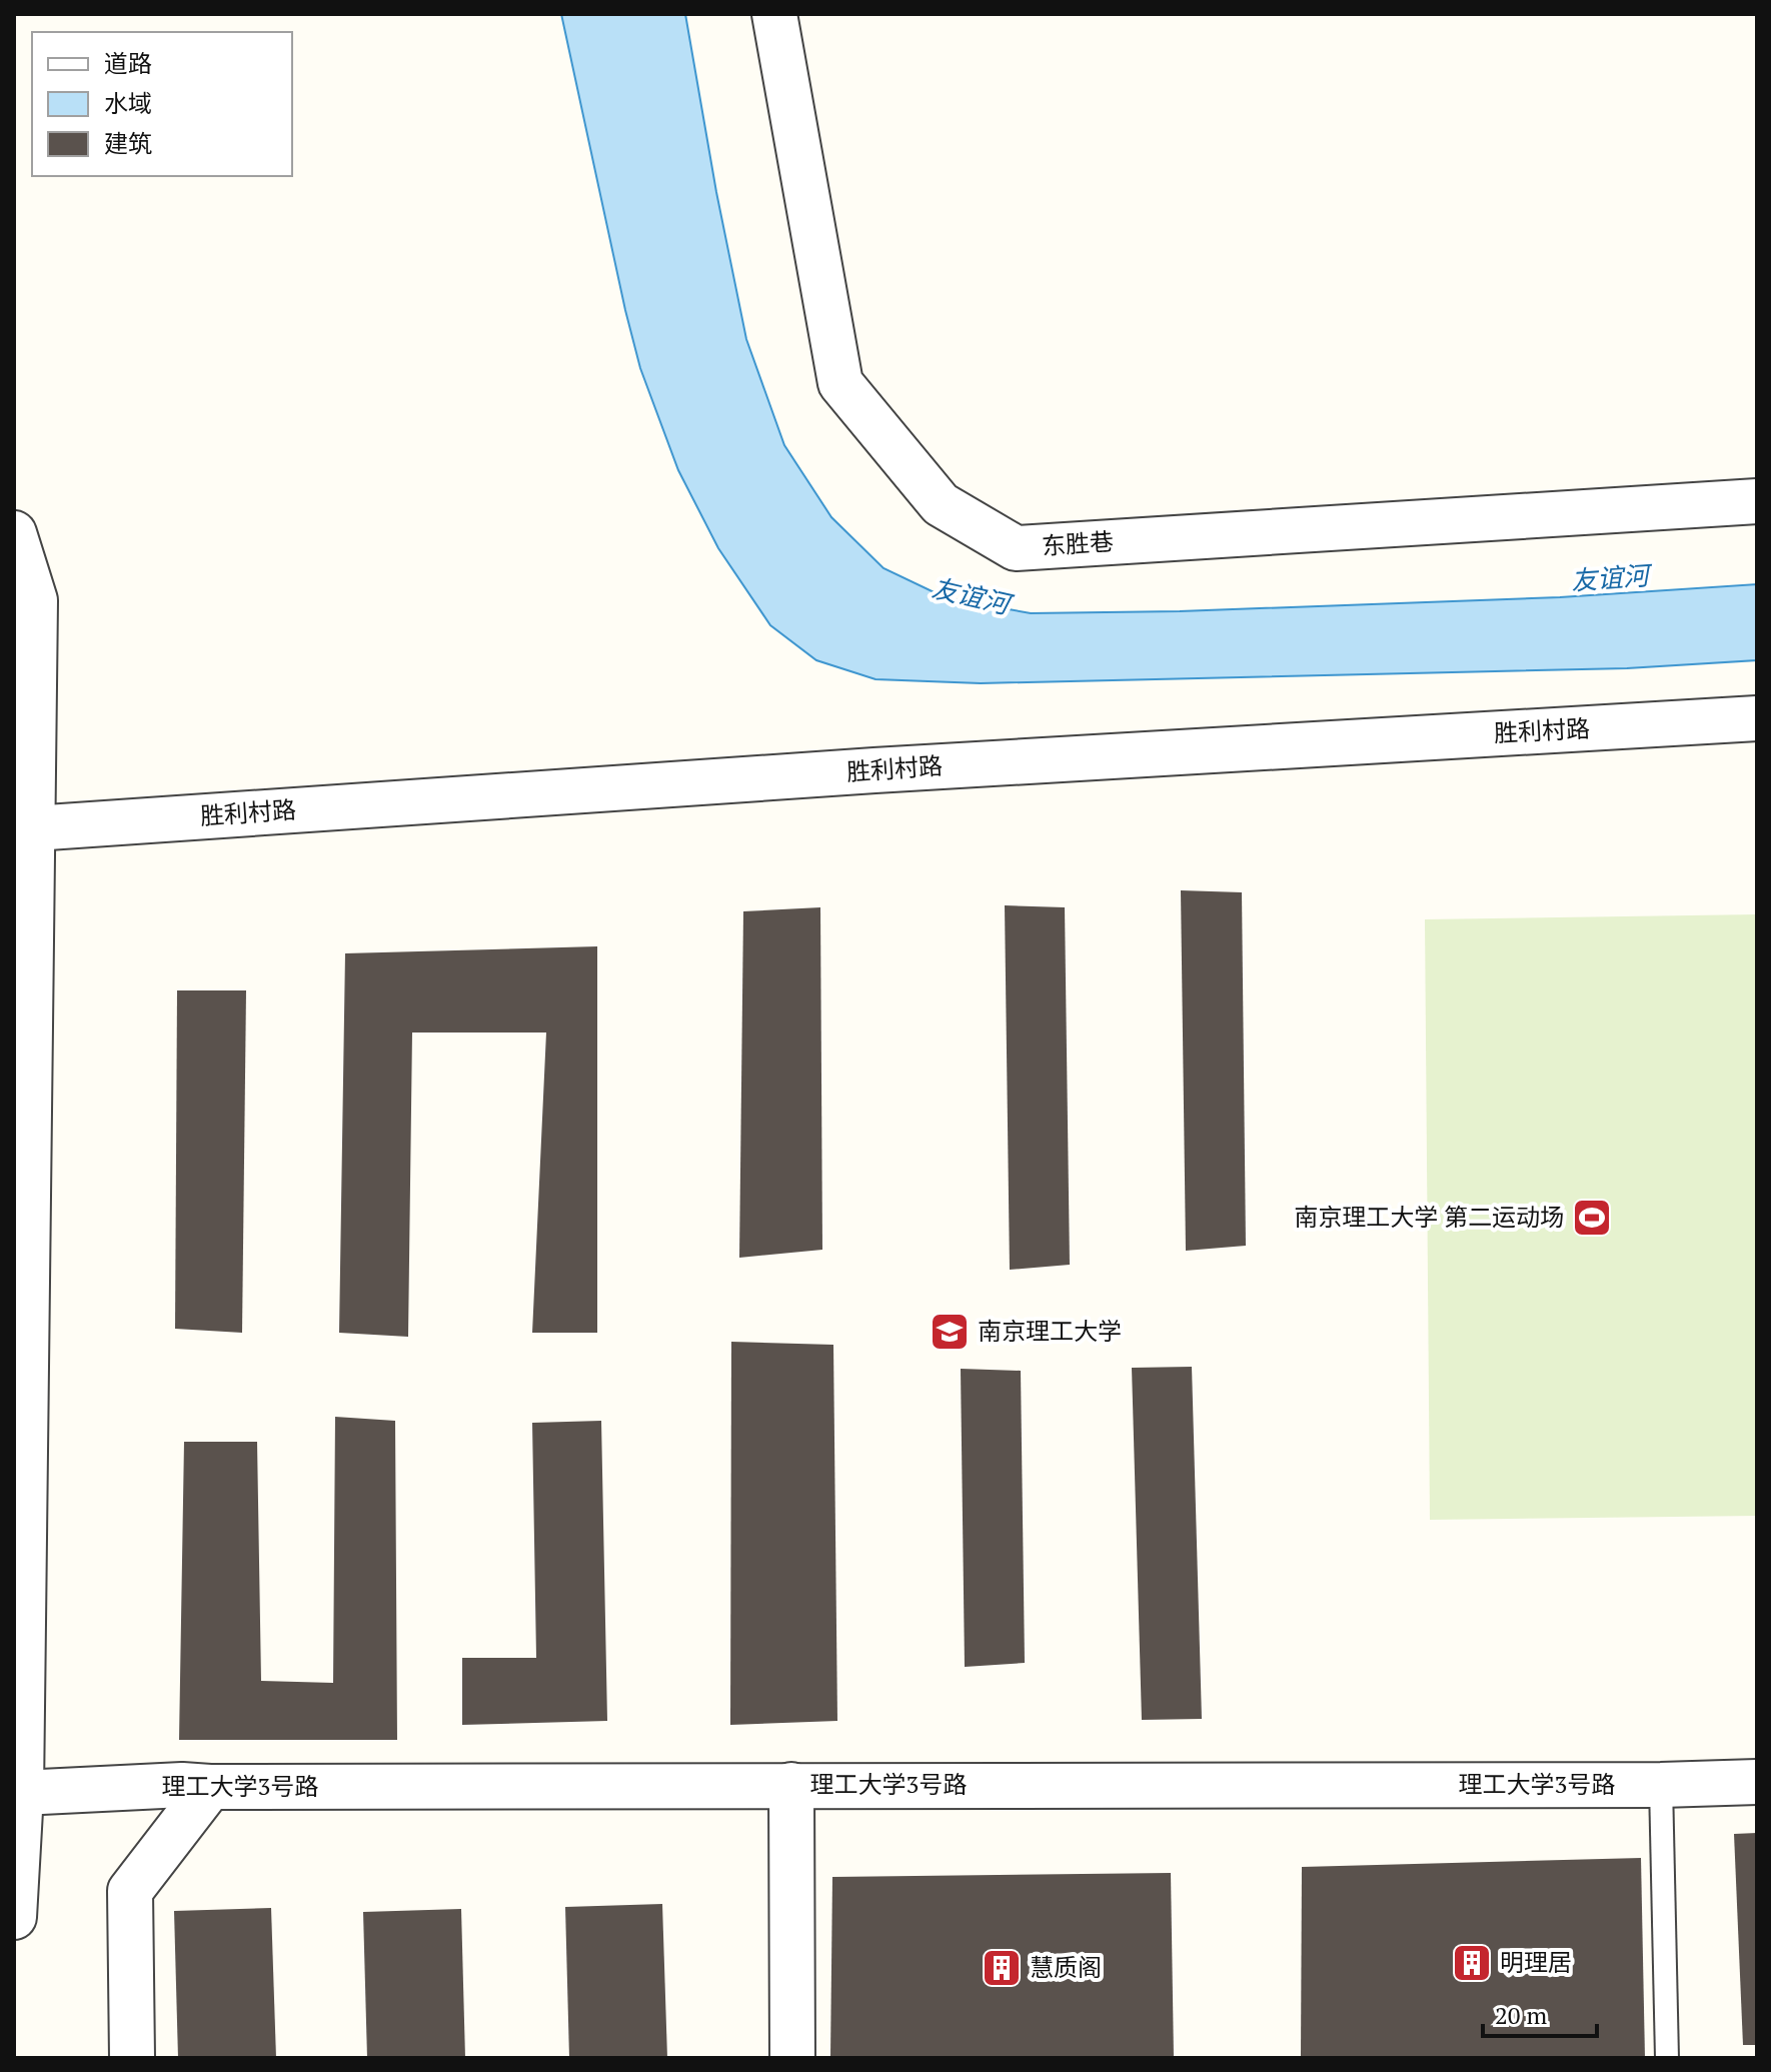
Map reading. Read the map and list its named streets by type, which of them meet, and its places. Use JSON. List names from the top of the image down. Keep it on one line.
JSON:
{"streets":{"street":["东胜巷","胜利村路","理工大学3号路"]},"water":["友谊河"],"places":{"sports":["南京理工大学 第二运动场"],"school or university":["南京理工大学"],"building":["明理居","慧质阁"]},"legend":["道路","水域","建筑"],"scale_bar":"20 m"}
